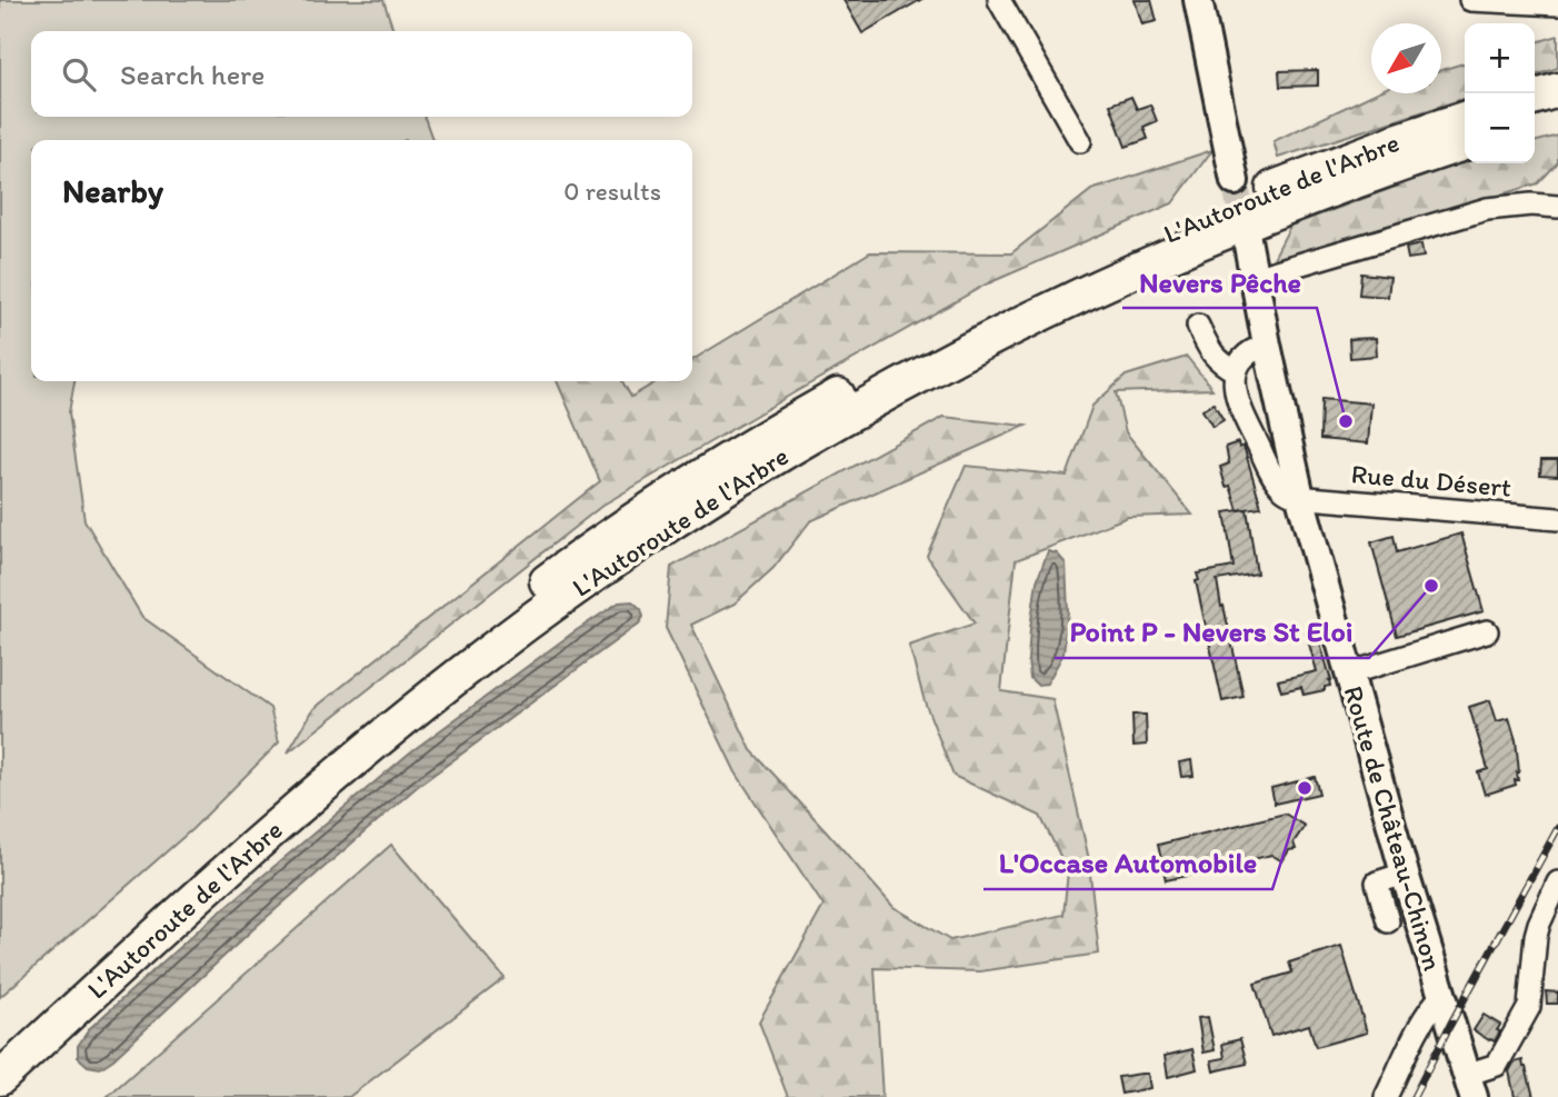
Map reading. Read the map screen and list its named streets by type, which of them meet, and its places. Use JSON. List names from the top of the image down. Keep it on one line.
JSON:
{"streets":{"highway":["L'Autoroute de l'Arbre"],"main road":["Route de Château-Chinon"],"street":["Rue du Désert"]},"crossings":[["Rue du Désert","Route de Château-Chinon"]],"places":["Nevers Pêche","Point P - Nevers St Eloi","L'Occase Automobile"],"north":"bottom left","page":{"map_buttons":["+","−"],"search":"Search here","heading":["Nearby","0 results"]}}
